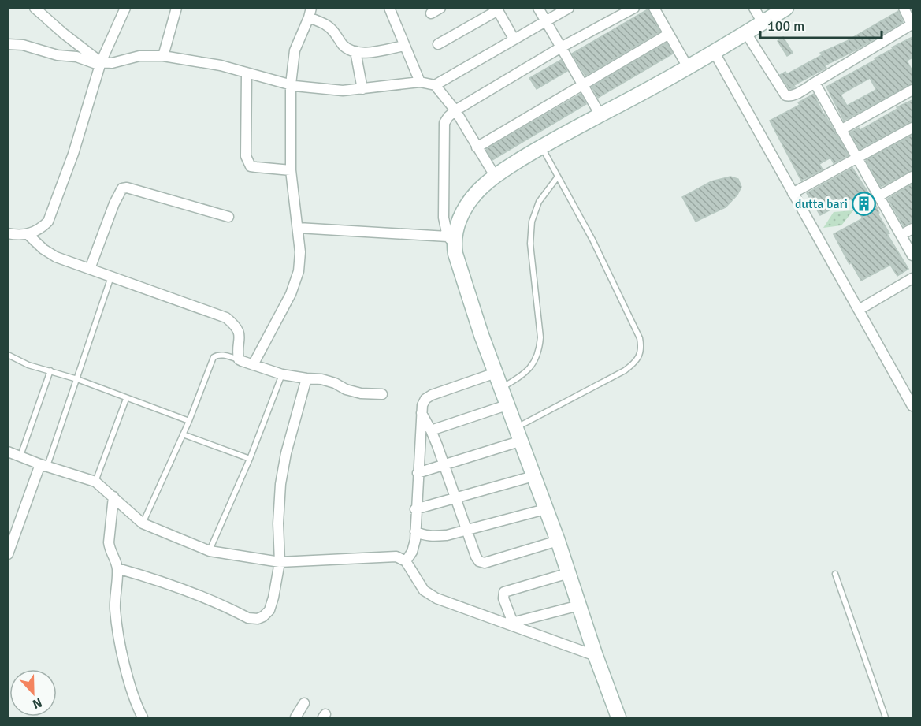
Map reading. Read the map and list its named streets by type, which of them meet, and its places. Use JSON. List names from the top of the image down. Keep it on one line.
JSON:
{"places":{"building":["dutta bari"]},"scale_bar":"100 m","north":"bottom"}
